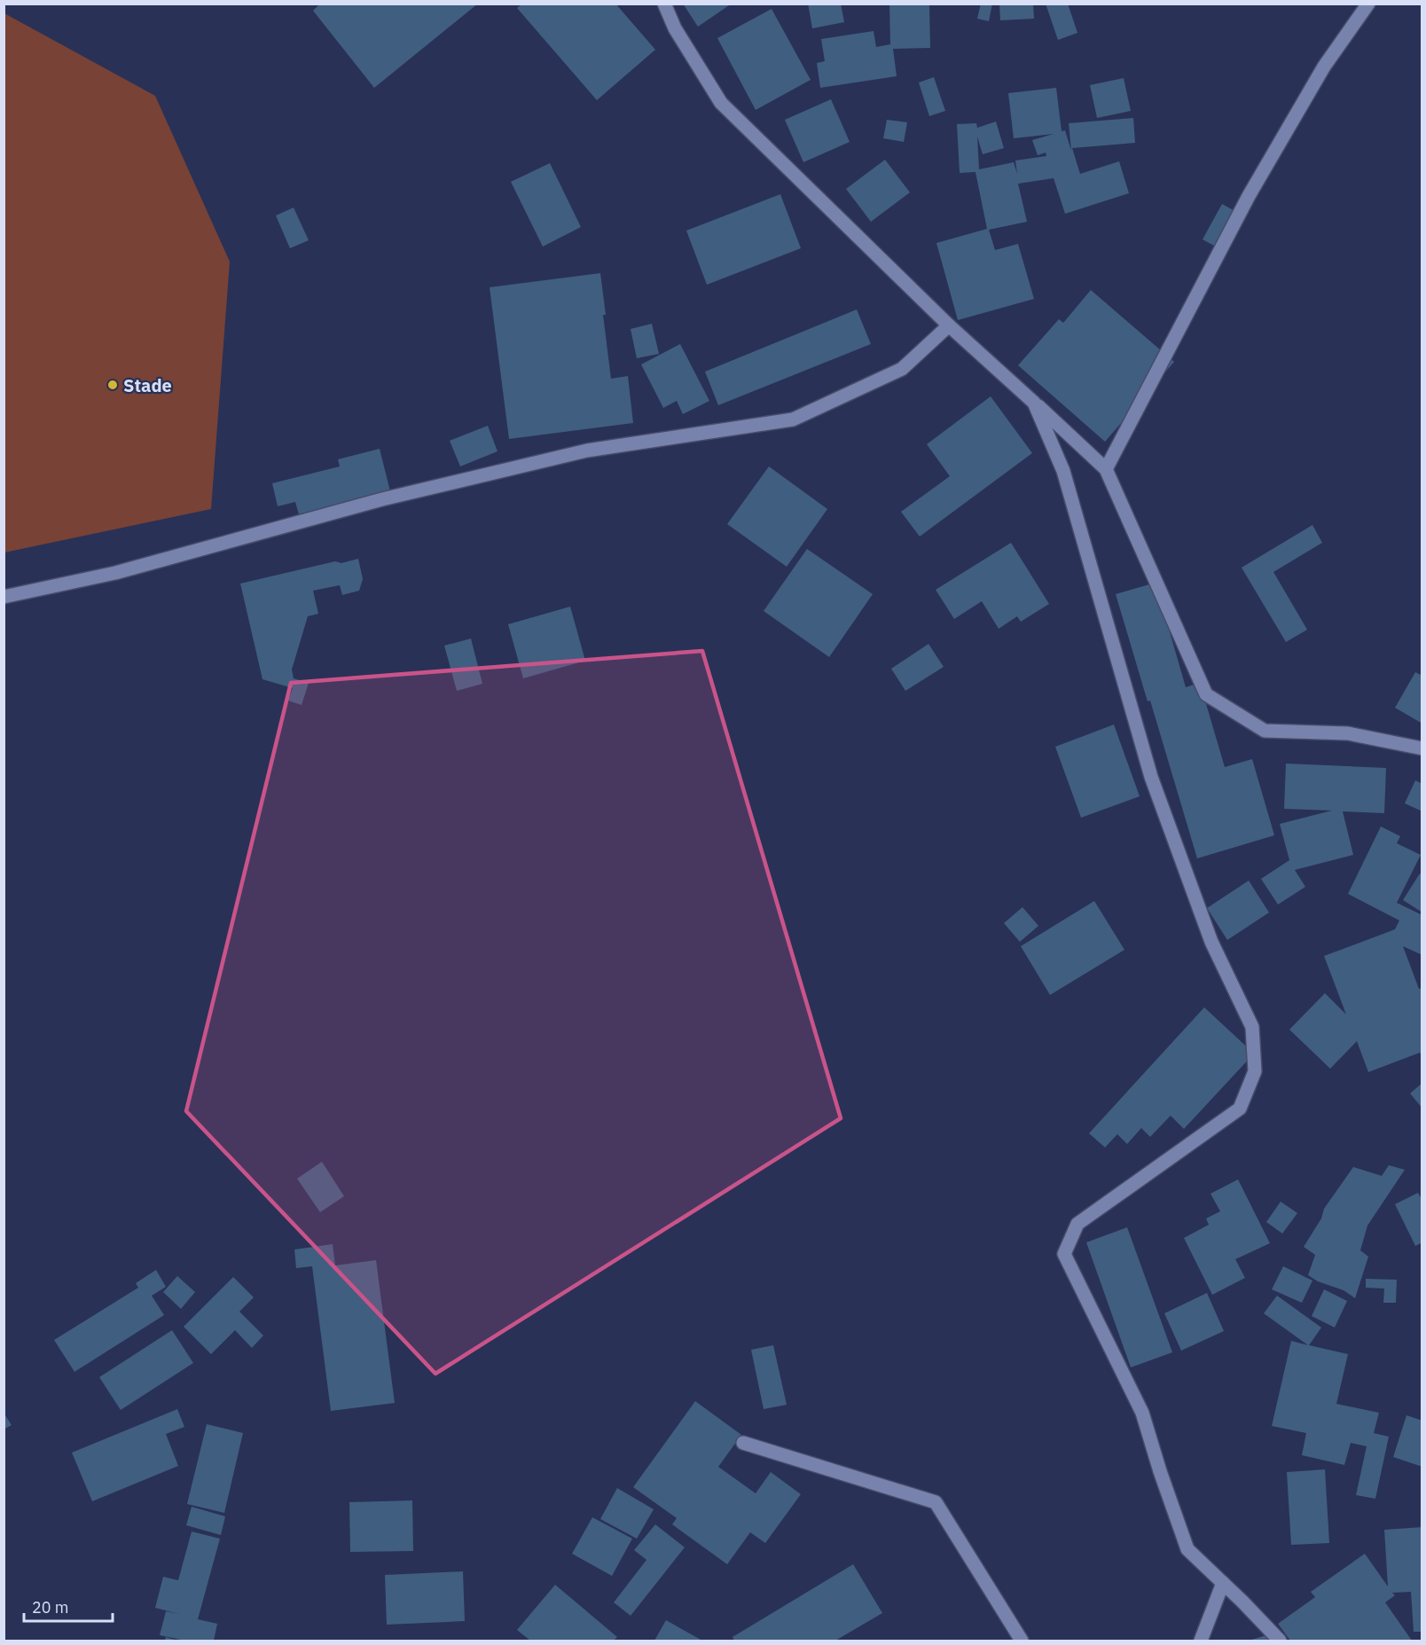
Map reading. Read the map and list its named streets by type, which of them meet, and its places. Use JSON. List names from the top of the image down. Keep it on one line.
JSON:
{"places":["Stade"],"scale_bar":"20 m"}
